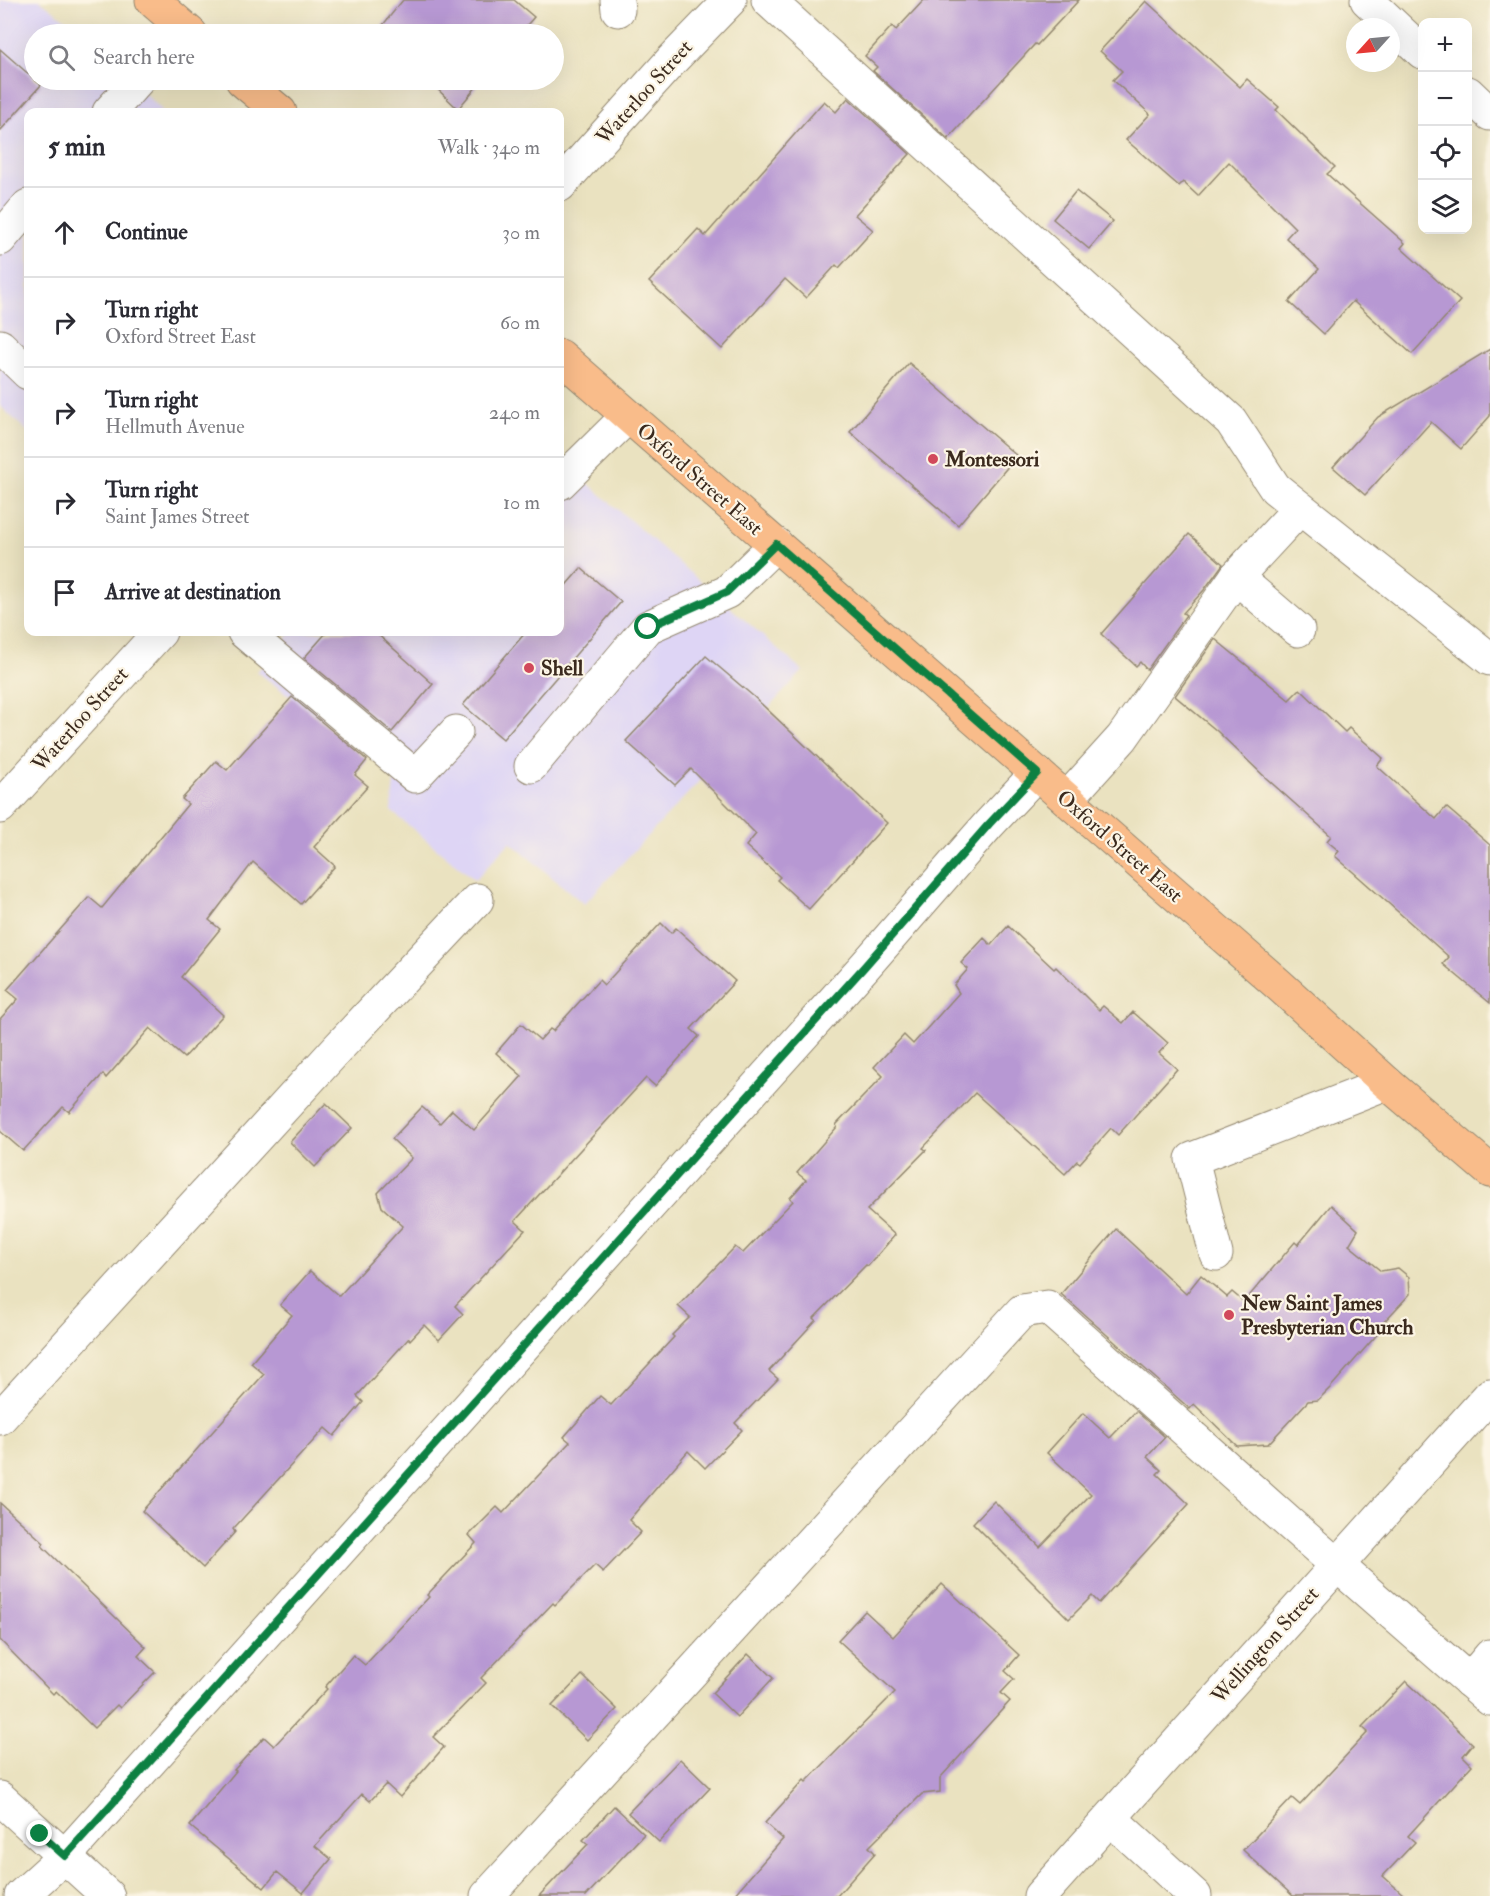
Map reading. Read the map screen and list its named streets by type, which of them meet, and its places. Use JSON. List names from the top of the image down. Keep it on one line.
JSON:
{"streets":{"main road":["Oxford Street East"],"street":["Waterloo Street","Wellington Street"]},"places":["Montessori","Shell","New Saint James Presbyterian Church"],"north":"bottom left","page":{"map_buttons":["+","−"],"search":"Search here","heading":["5 min","Walk · 340 m"],"list":[["Continue","30 m"],["Turn right","Oxford Street East","60 m"],["Turn right","Hellmuth Avenue","240 m"],["Turn right","Saint James Street","10 m"],"Arrive at destination"]}}
